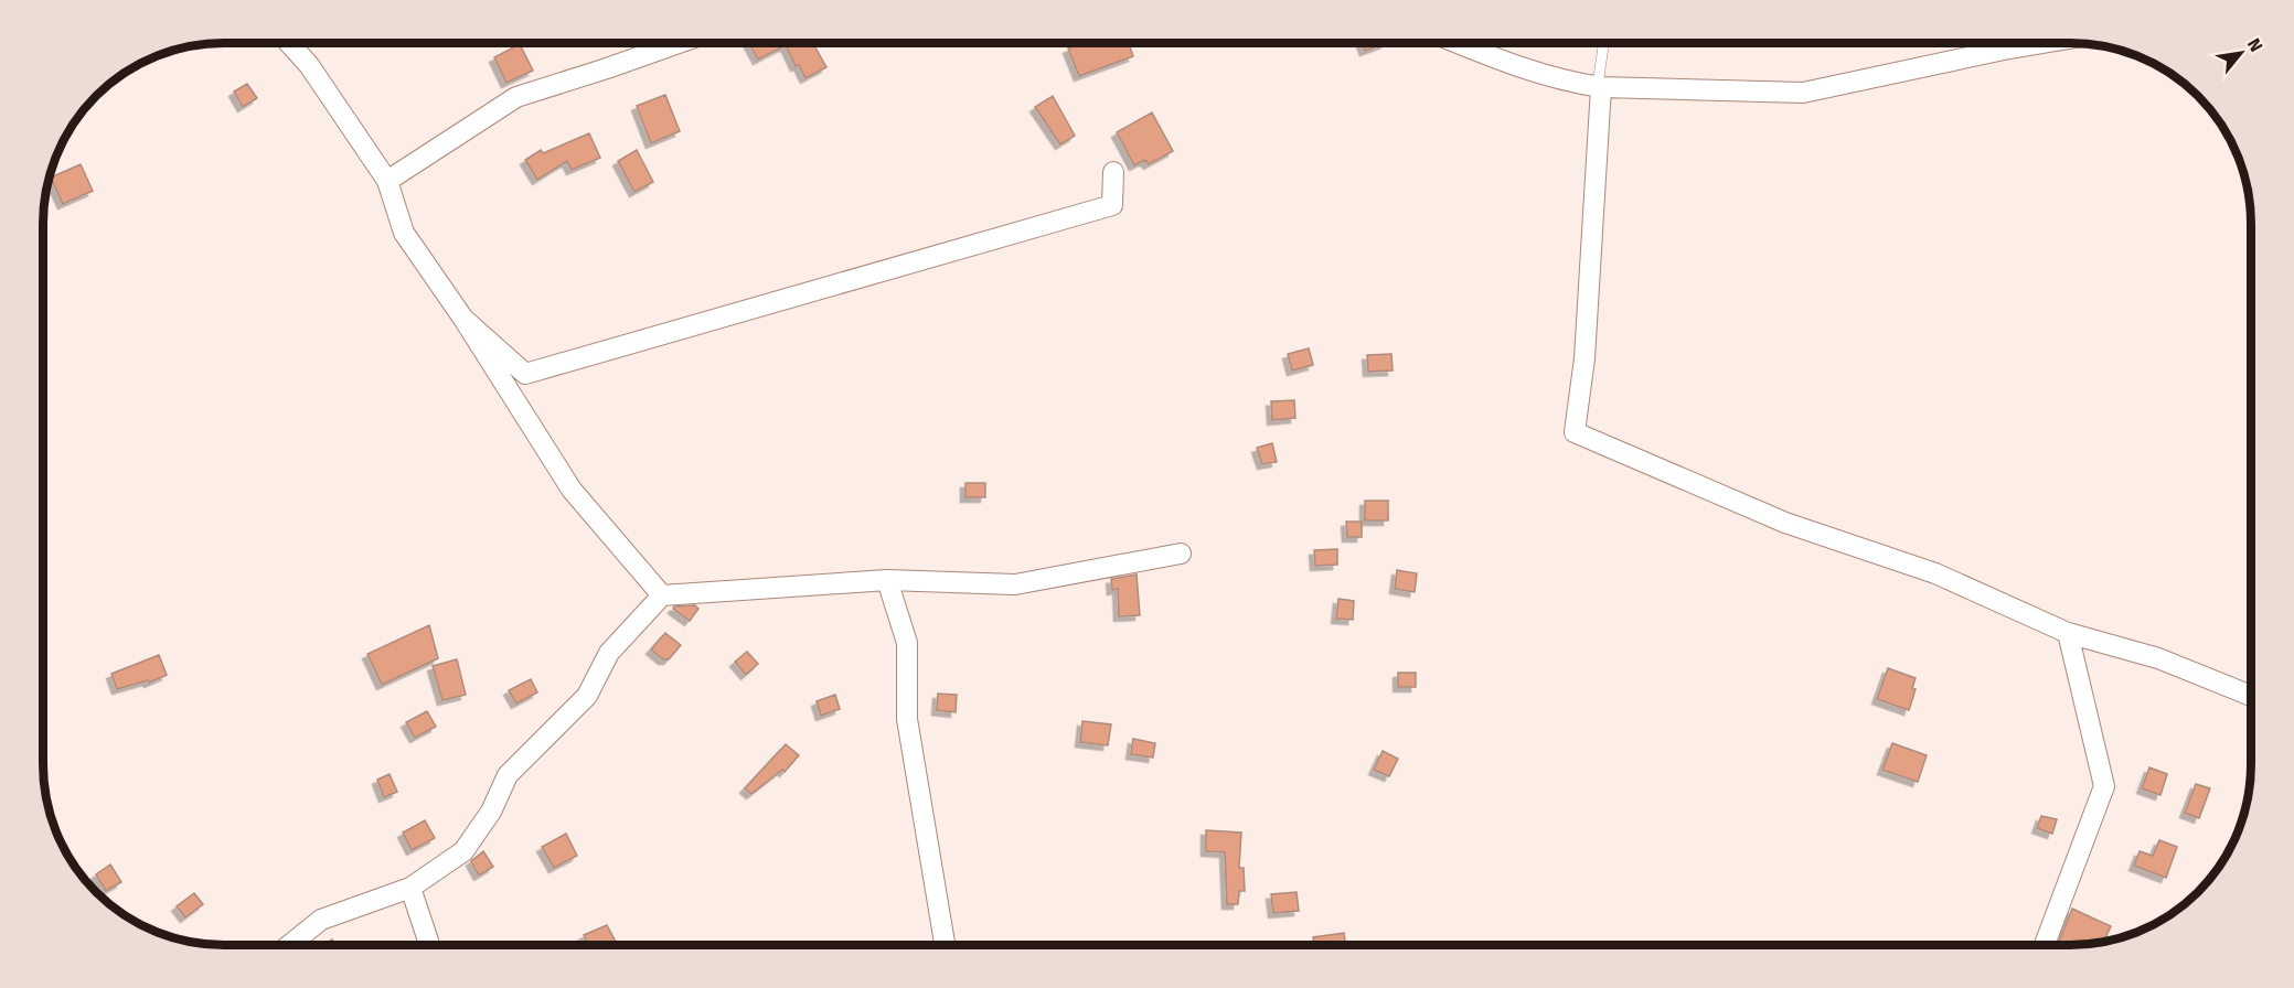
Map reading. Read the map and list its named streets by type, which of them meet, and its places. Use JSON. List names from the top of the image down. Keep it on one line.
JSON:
{"north":"top right"}
